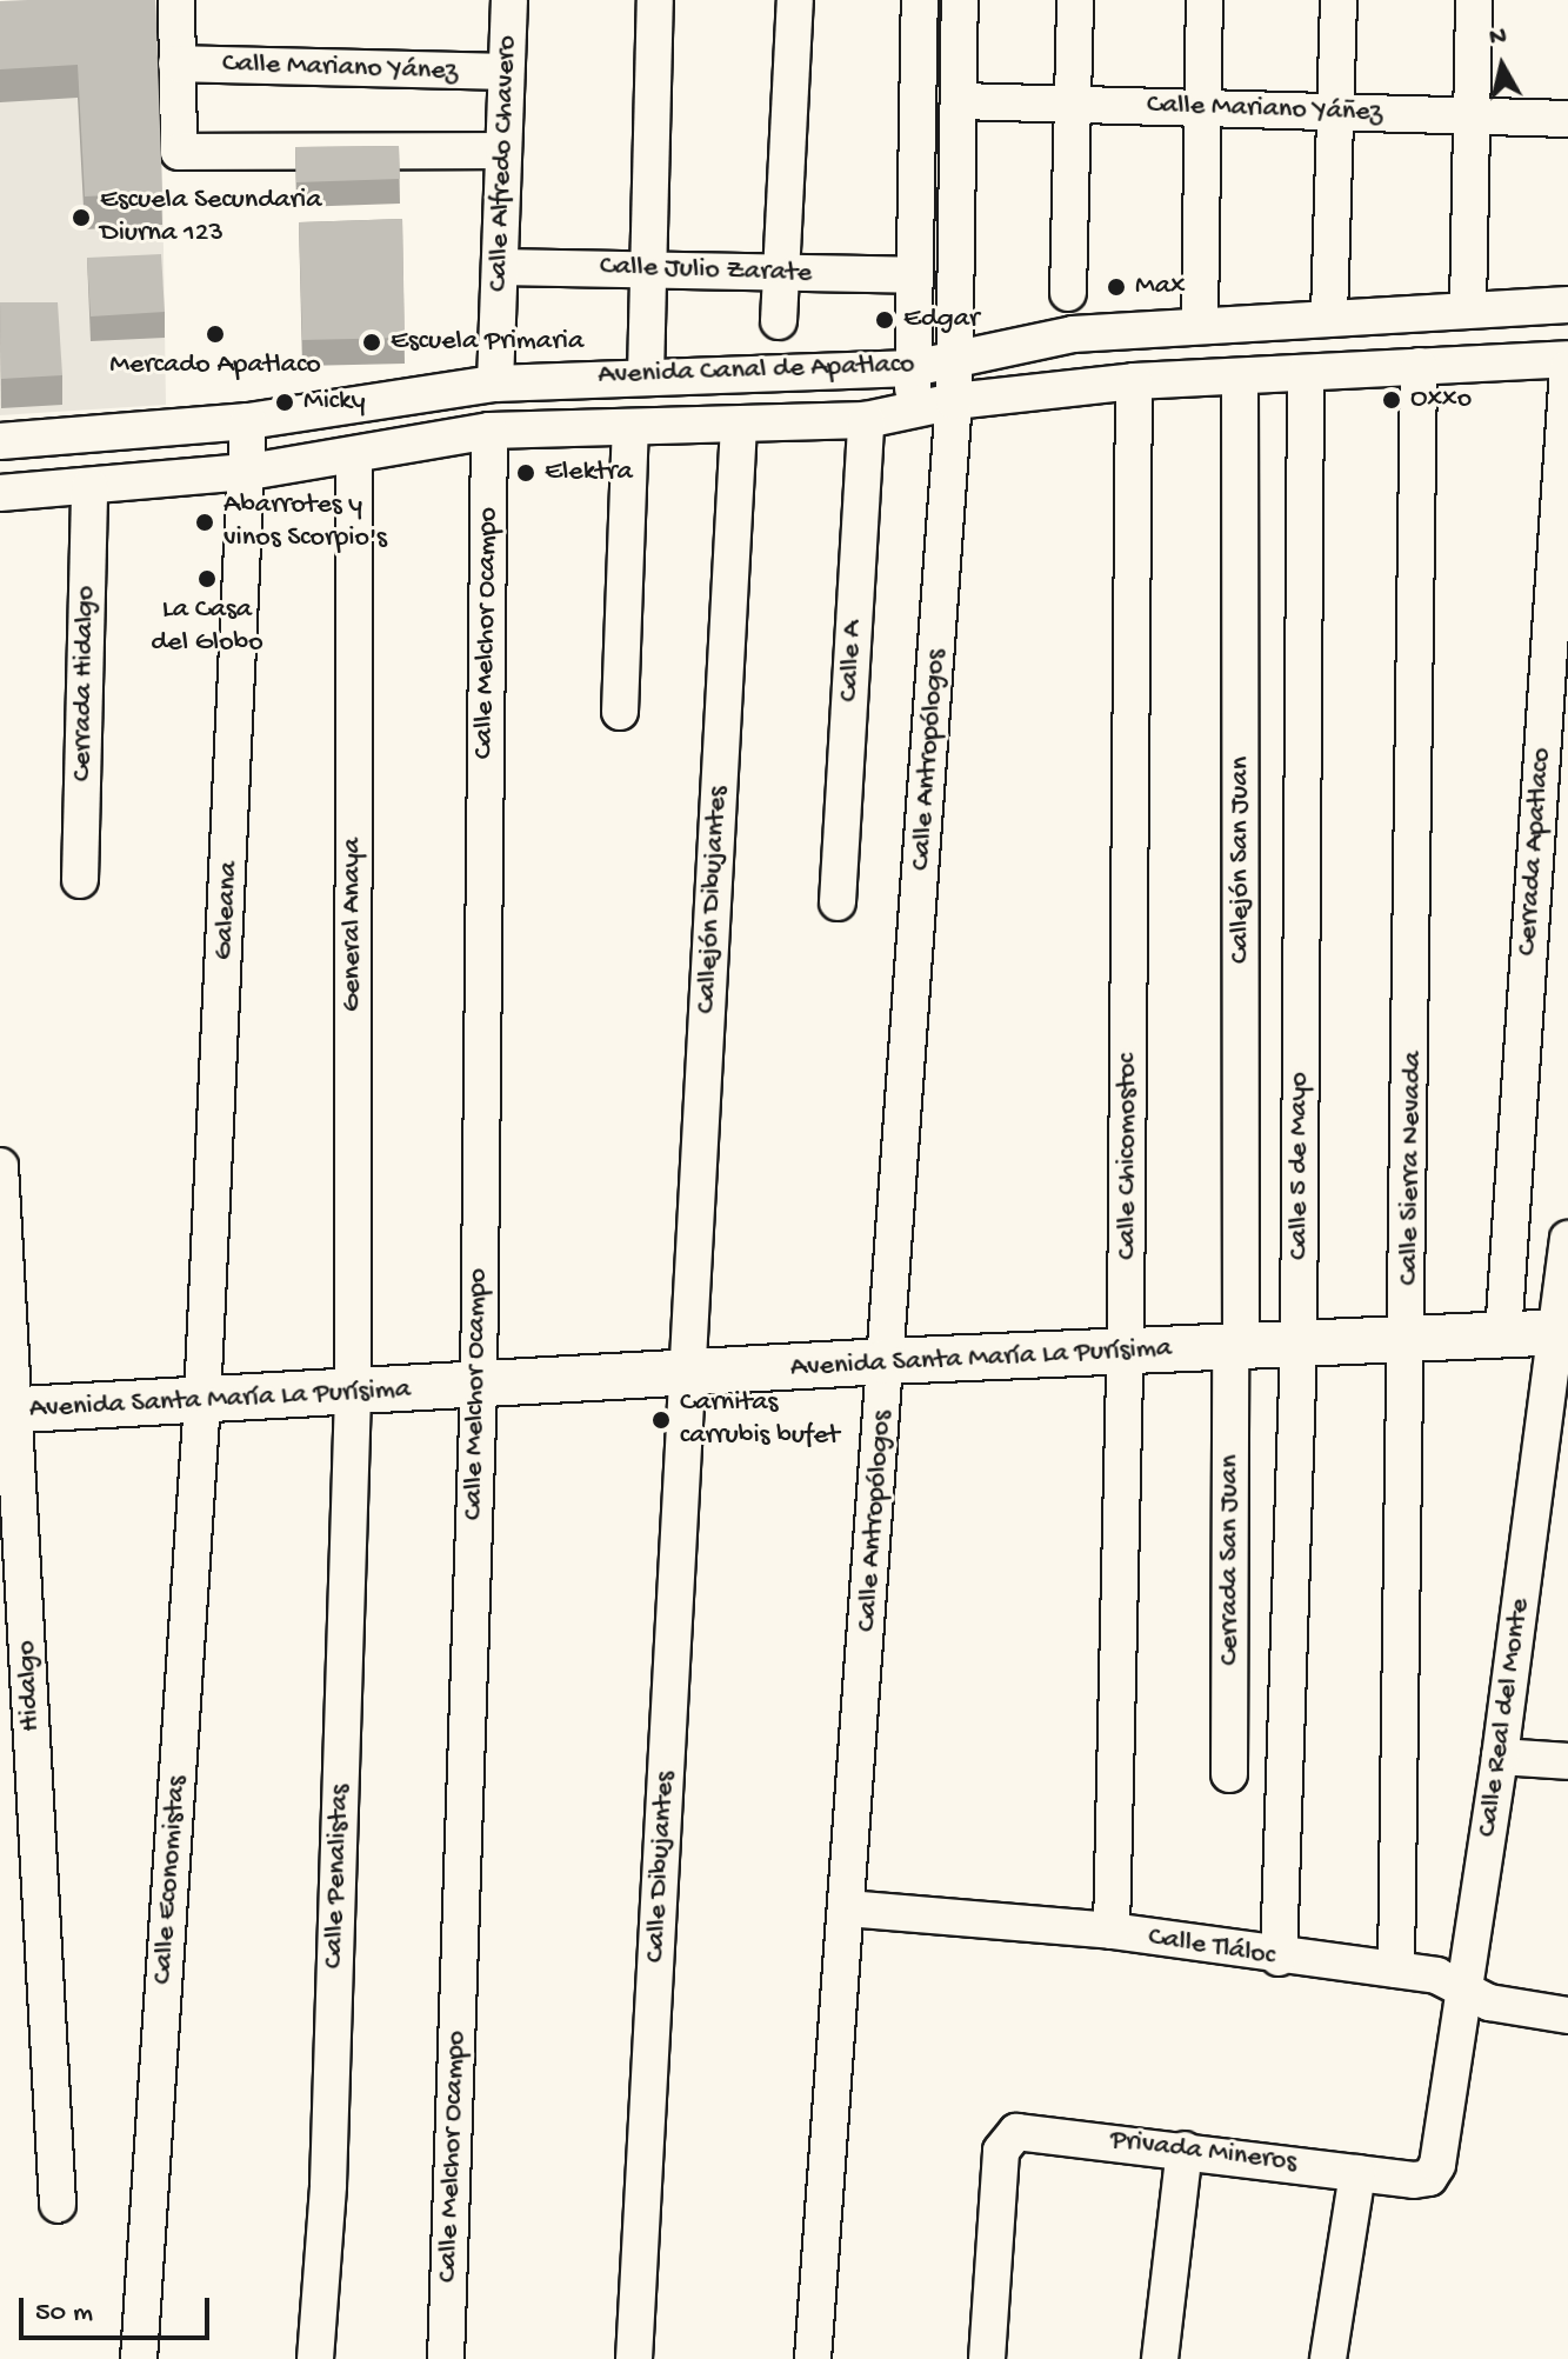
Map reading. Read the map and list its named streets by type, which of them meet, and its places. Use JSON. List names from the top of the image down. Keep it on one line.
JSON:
{"streets":{"main road":["Avenida Santa María La Purísima"],"street":["Calle Mariano Yánez","Calle Mariano Yáñez","Calle Alfredo Chavero","Calle Julio Zarate","Avenida Canal de Apatlaco","Calle Melchor Ocampo","Calle A","Cerrada Hidalgo","Calle Antropólogos","Cerrada Apatlaco","Callejón San Juan","Callejón Dibujantes","Galeana","General Anaya","Calle Chicomostoc","Calle 5 de Mayo","Calle Sierra Nevada","Cerrada San Juan","Hidalgo","Calle Real del Monte","Calle Dibujantes","Calle Penalistas","Calle Economistas","Calle Tláloc","Privada Mineros"]},"crossings":[["Calle Mariano Yánez","Calle Alfredo Chavero"],["Calle Alfredo Chavero","Calle Julio Zarate"],["Calle Alfredo Chavero","Avenida Canal de Apatlaco"],["Avenida Canal de Apatlaco","Calle Melchor Ocampo"],["Avenida Canal de Apatlaco","Calle A"],["Avenida Canal de Apatlaco","Cerrada Hidalgo"],["Avenida Canal de Apatlaco","Calle Antropólogos"],["Avenida Canal de Apatlaco","Callejón San Juan"],["Avenida Canal de Apatlaco","Callejón Dibujantes"],["Avenida Canal de Apatlaco","Galeana"],["Avenida Canal de Apatlaco","General Anaya"],["Avenida Canal de Apatlaco","Calle Chicomostoc"],["Avenida Canal de Apatlaco","Calle 5 de Mayo"],["Avenida Canal de Apatlaco","Calle Sierra Nevada"],["Calle Melchor Ocampo","Avenida Santa María La Purísima"],["Calle Antropólogos","Avenida Santa María La Purísima"],["Calle Antropólogos","Calle Tláloc"],["Cerrada Apatlaco","Avenida Santa María La Purísima"],["Callejón San Juan","Avenida Santa María La Purísima"],["Callejón San Juan","Cerrada San Juan"],["Callejón Dibujantes","Avenida Santa María La Purísima"],["Callejón Dibujantes","Calle Dibujantes"],["Galeana","Avenida Santa María La Purísima"],["Galeana","Calle Economistas"],["General Anaya","Avenida Santa María La Purísima"],["General Anaya","Calle Penalistas"],["Calle Chicomostoc","Avenida Santa María La Purísima"],["Calle Chicomostoc","Calle Tláloc"],["Calle 5 de Mayo","Avenida Santa María La Purísima"],["Calle 5 de Mayo","Calle Tláloc"],["Calle Sierra Nevada","Avenida Santa María La Purísima"],["Calle Sierra Nevada","Calle Tláloc"],["Avenida Santa María La Purísima","Cerrada San Juan"],["Avenida Santa María La Purísima","Hidalgo"],["Avenida Santa María La Purísima","Calle Real del Monte"],["Avenida Santa María La Purísima","Calle Dibujantes"],["Avenida Santa María La Purísima","Calle Penalistas"],["Avenida Santa María La Purísima","Calle Economistas"],["Calle Real del Monte","Calle Tláloc"],["Calle Real del Monte","Privada Mineros"]],"places":["Escuela Secundaria Diurna 123","Max","Edgar","Mercado Apatlaco","Escuela Primaria","Oxxo","Micky","Elektra","Abarrotes y vinos Scorpio's","La Casa del Globo","Carnitas carrubis bufet"],"scale_bar":"50 m","north":"top"}
